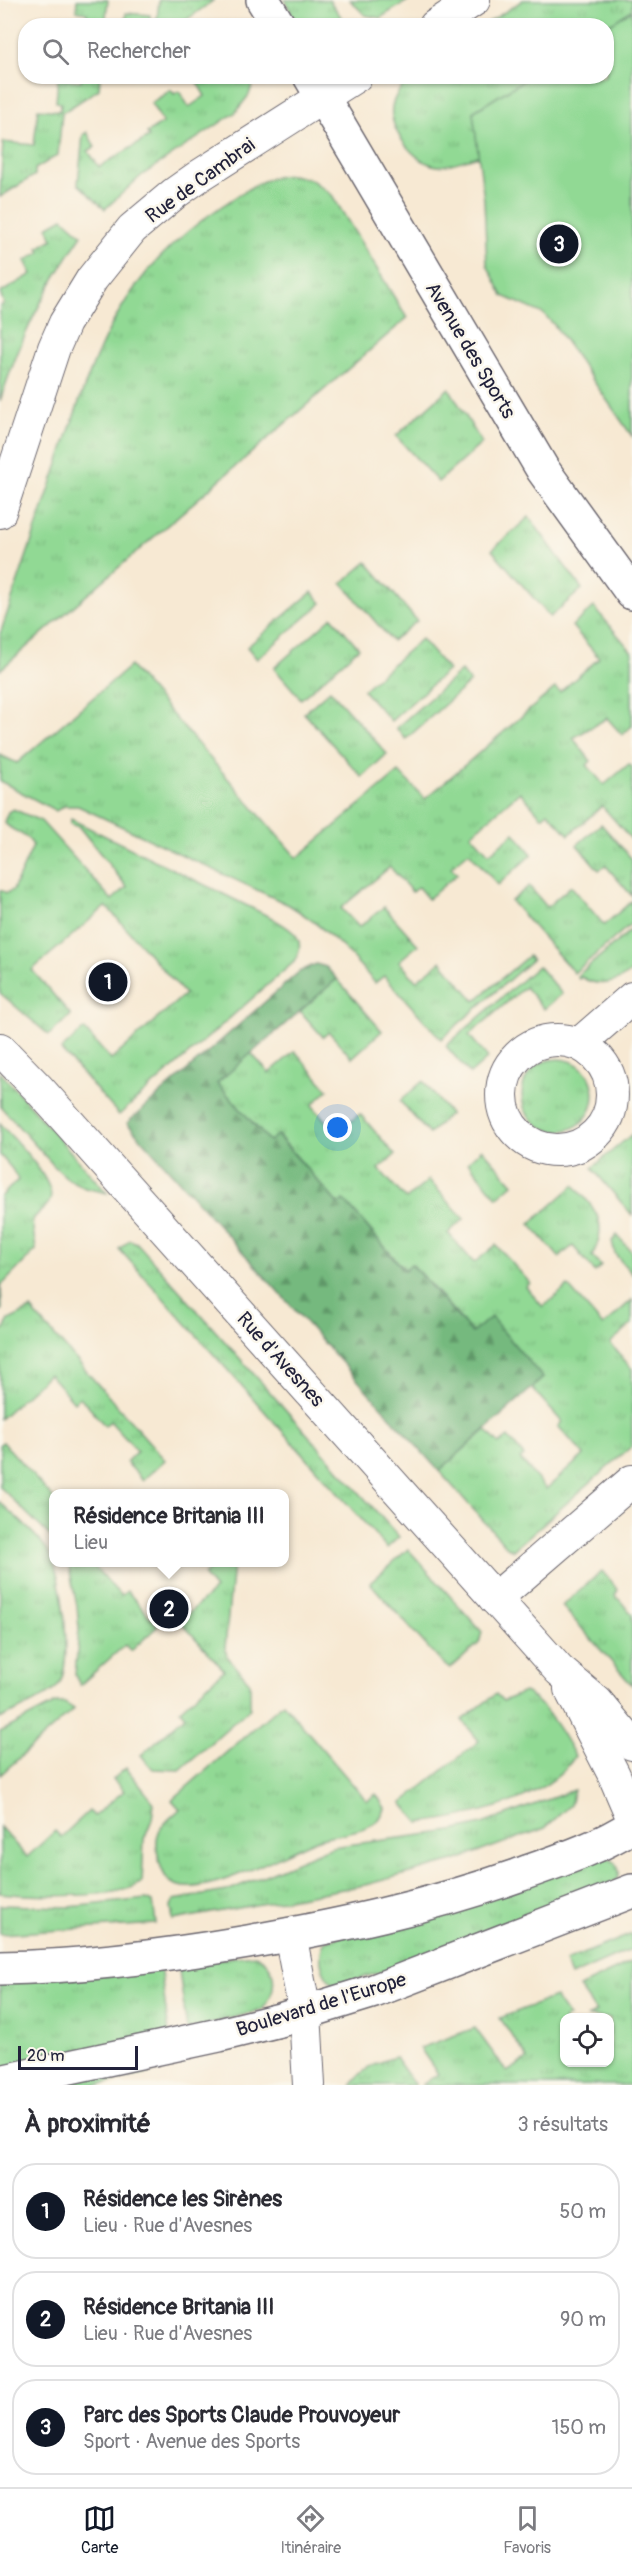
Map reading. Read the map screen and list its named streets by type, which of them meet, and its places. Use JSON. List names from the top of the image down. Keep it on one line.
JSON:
{"streets":{"street":["Rue de Cambrai","Avenue des Sports","Rue d'Avesnes","Boulevard de l'Europe"]},"crossings":[["Rue de Cambrai","Avenue des Sports"]],"scale_bar":"20 m","page":{"search":"Rechercher","pins":["3","1","2"],"popup":["Résidence Britania III","Lieu"],"scale":"20 m","heading":["À proximité","3 résultats"],"list":[{"mark":"1","name":"Résidence les Sirènes","note":"Lieu · Rue d'Avesnes","value":"50 m"},{"mark":"2","name":"Résidence Britania III","note":"Lieu · Rue d'Avesnes","value":"90 m"},{"mark":"3","name":"Parc des Sports Claude Prouvoyeur","note":"Sport · Avenue des Sports","value":"150 m"}],"nav":["Carte","Itinéraire","Favoris"]}}
